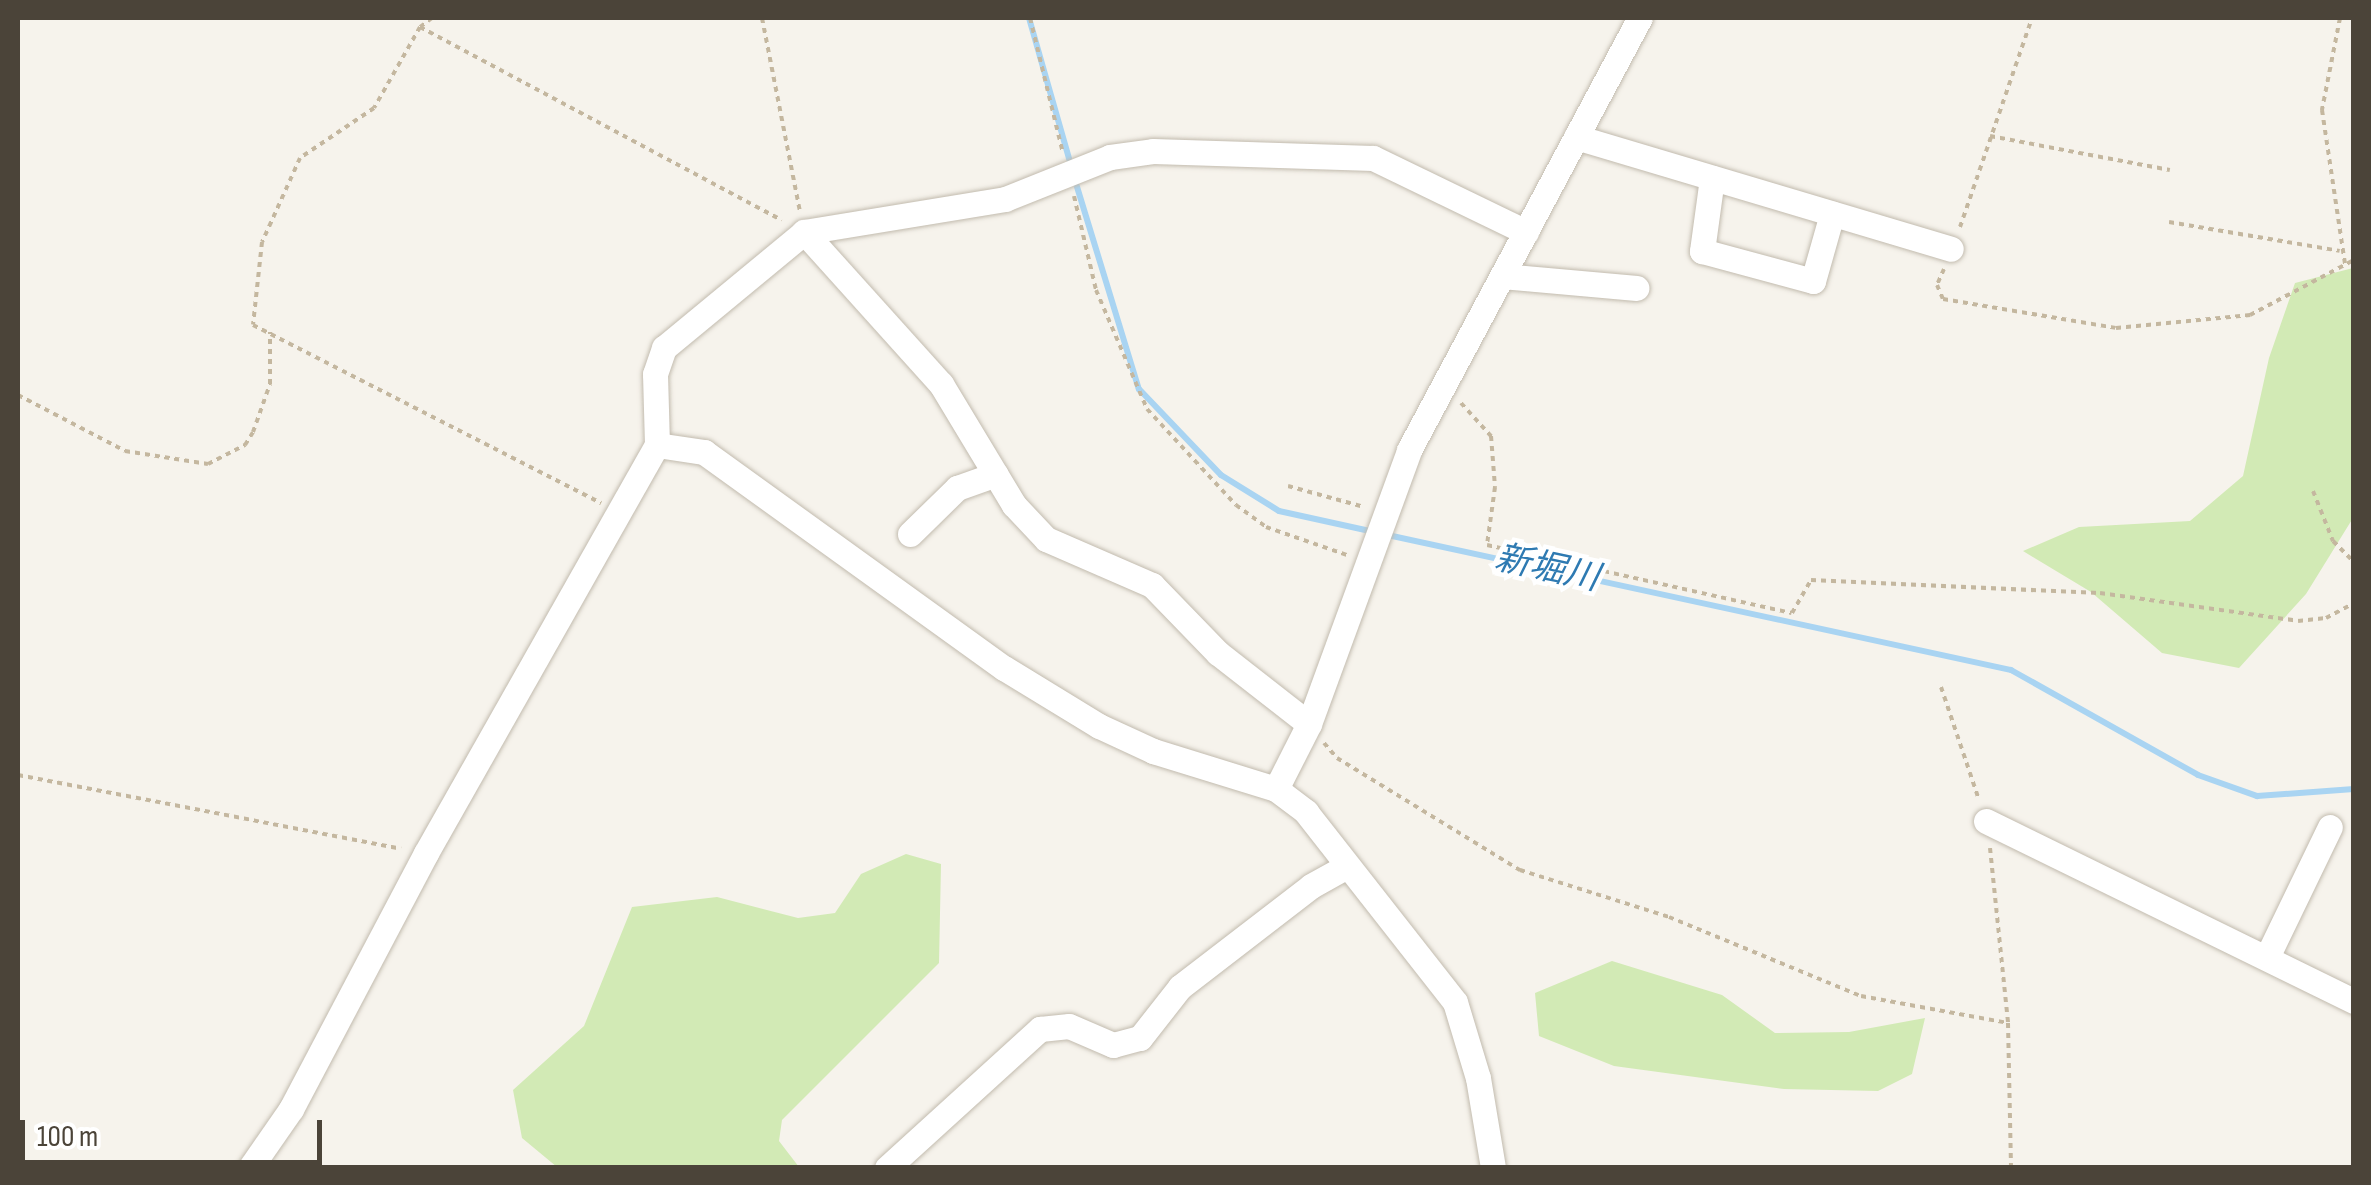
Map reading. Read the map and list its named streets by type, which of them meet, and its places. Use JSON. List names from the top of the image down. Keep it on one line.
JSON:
{"water":["新堀川"],"scale_bar":"100 m"}
